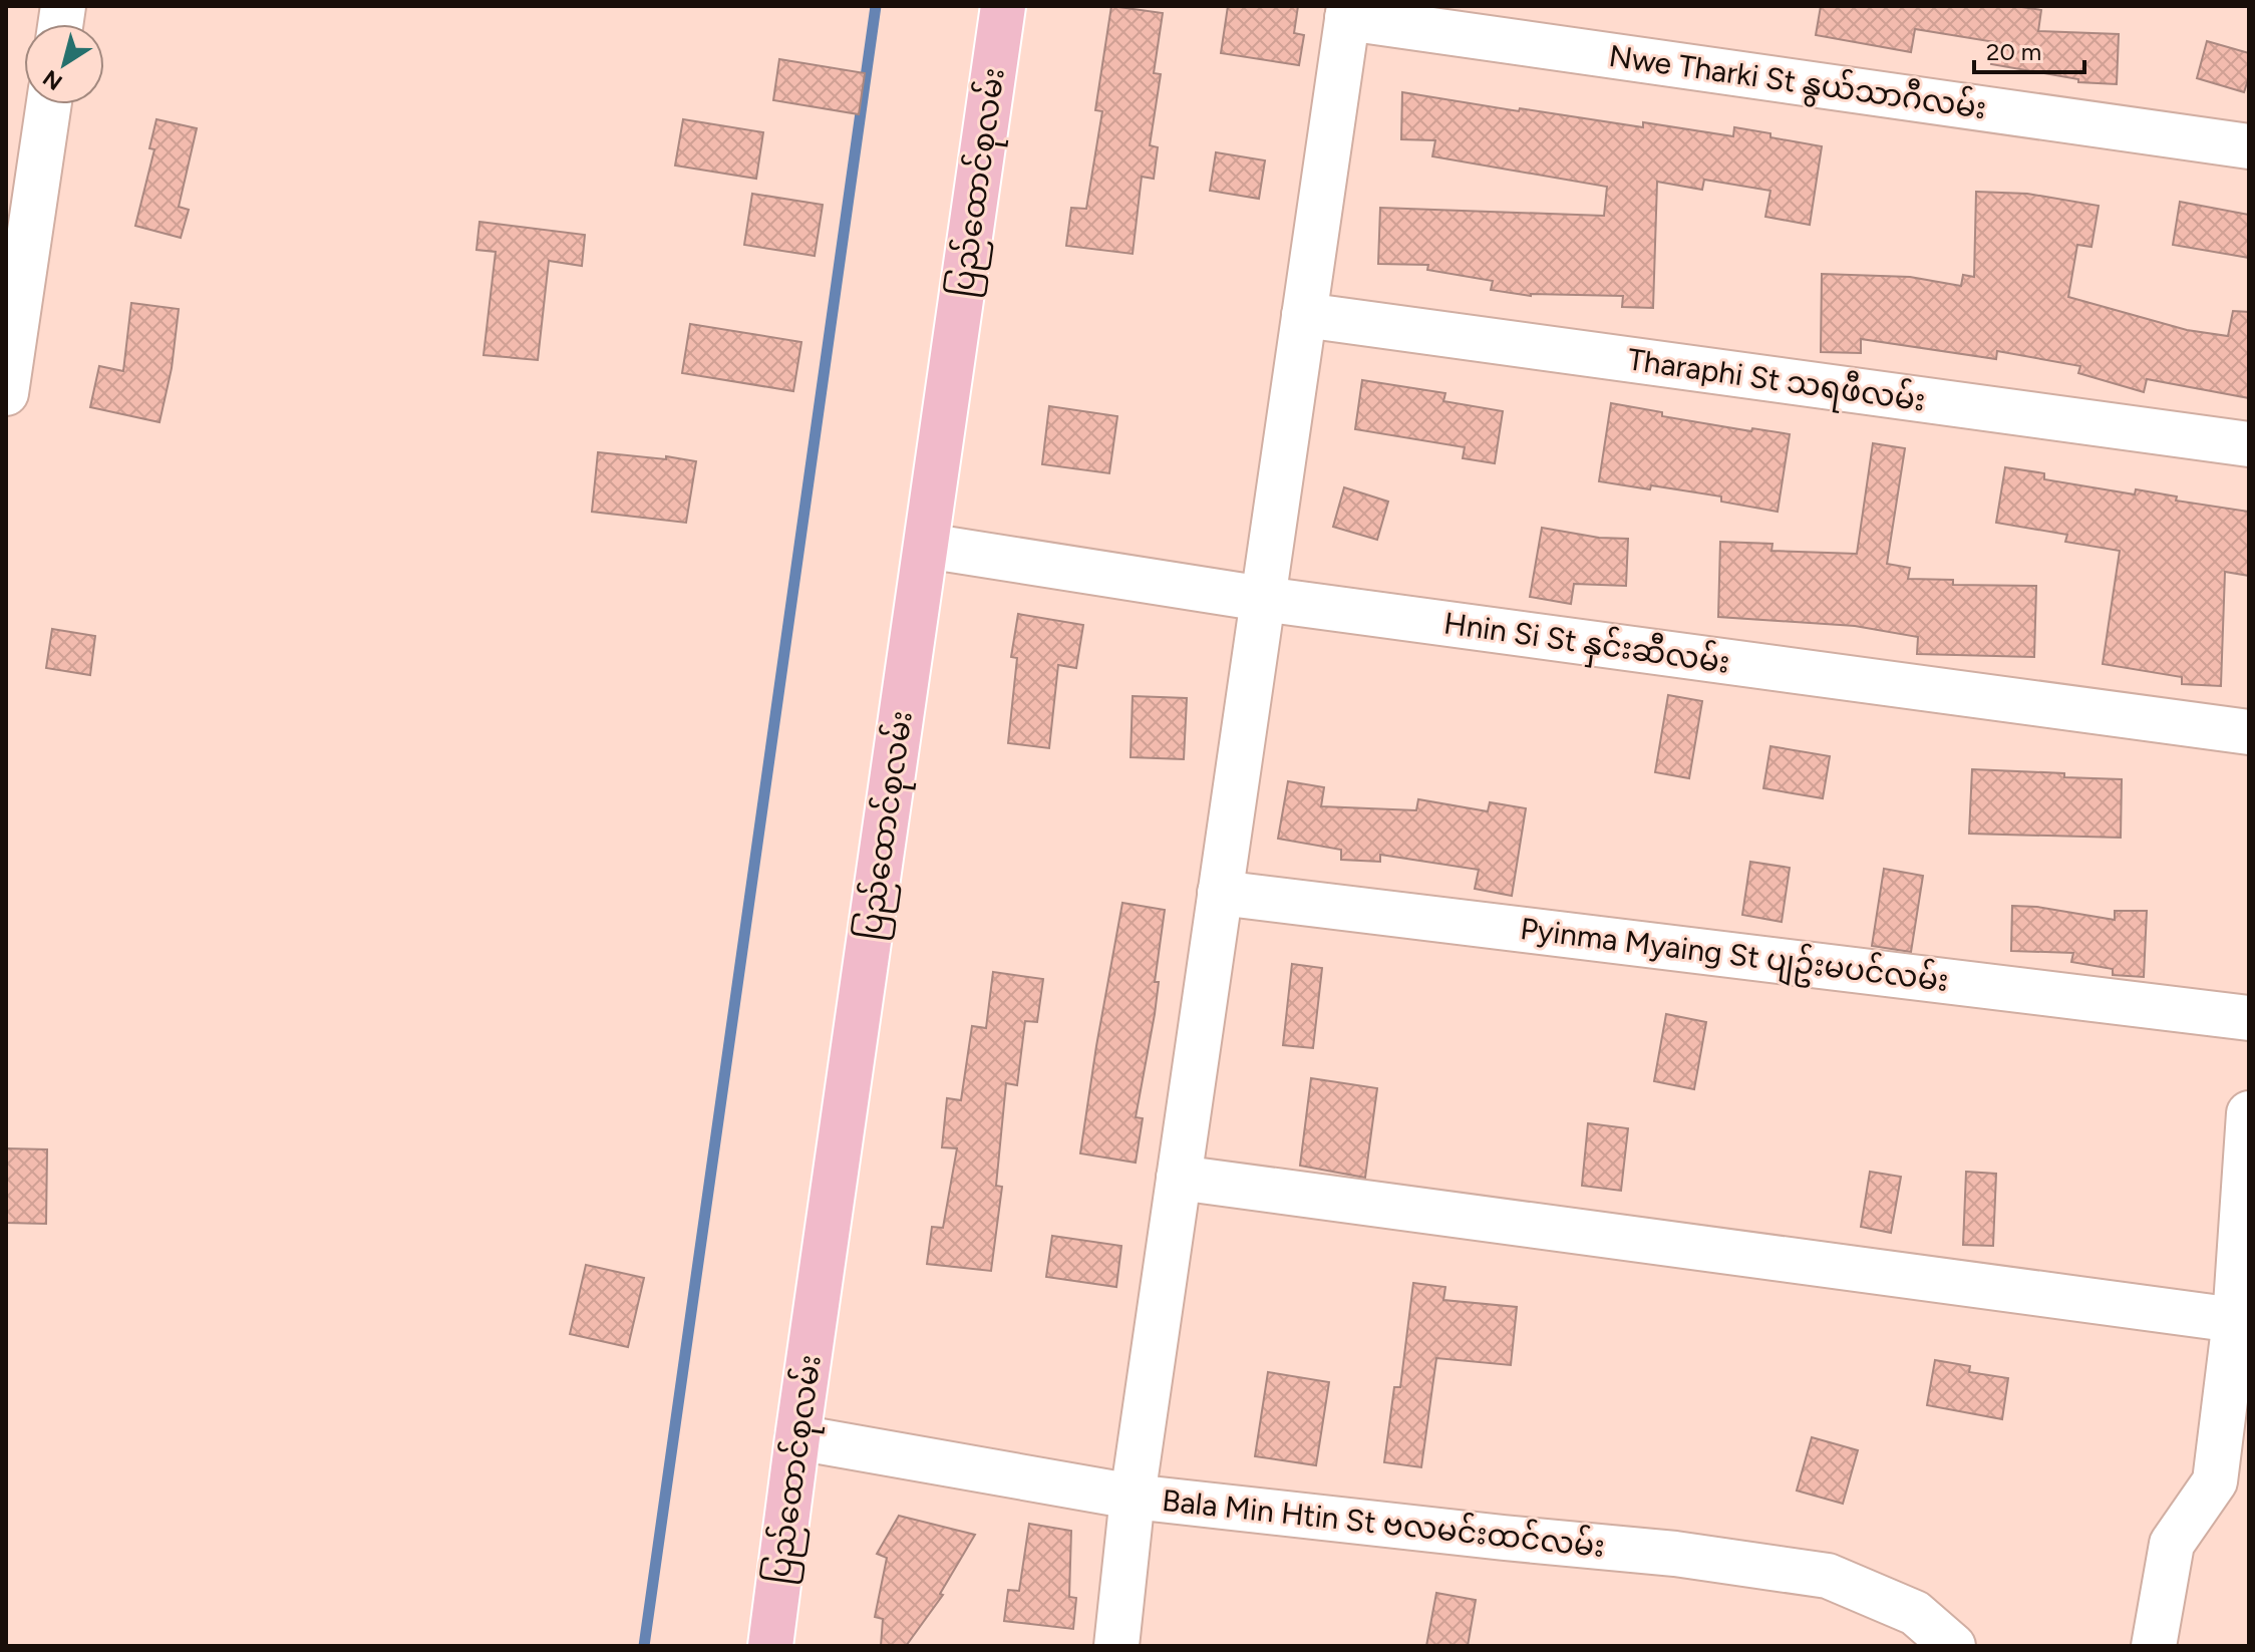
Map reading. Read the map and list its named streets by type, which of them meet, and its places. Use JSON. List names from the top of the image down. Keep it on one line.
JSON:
{"streets":{"main road":["ပြည်ထောင်စုလမ်း"],"street":["Nwe Tharki St နွယ်သာဂီလမ်း","Tharaphi St သရဖီလမ်း","Hnin Si St နှင်းဆီလမ်း","Pyinma Myaing St ပျဥ်းမပင်လမ်း","Bala Min Htin St ဗလမင်းထင်လမ်း"]},"crossings":[["ပြည်ထောင်စုလမ်း","Hnin Si St နှင်းဆီလမ်း"],["ပြည်ထောင်စုလမ်း","Bala Min Htin St ဗလမင်းထင်လမ်း"]],"scale_bar":"20 m","north":"bottom left"}
